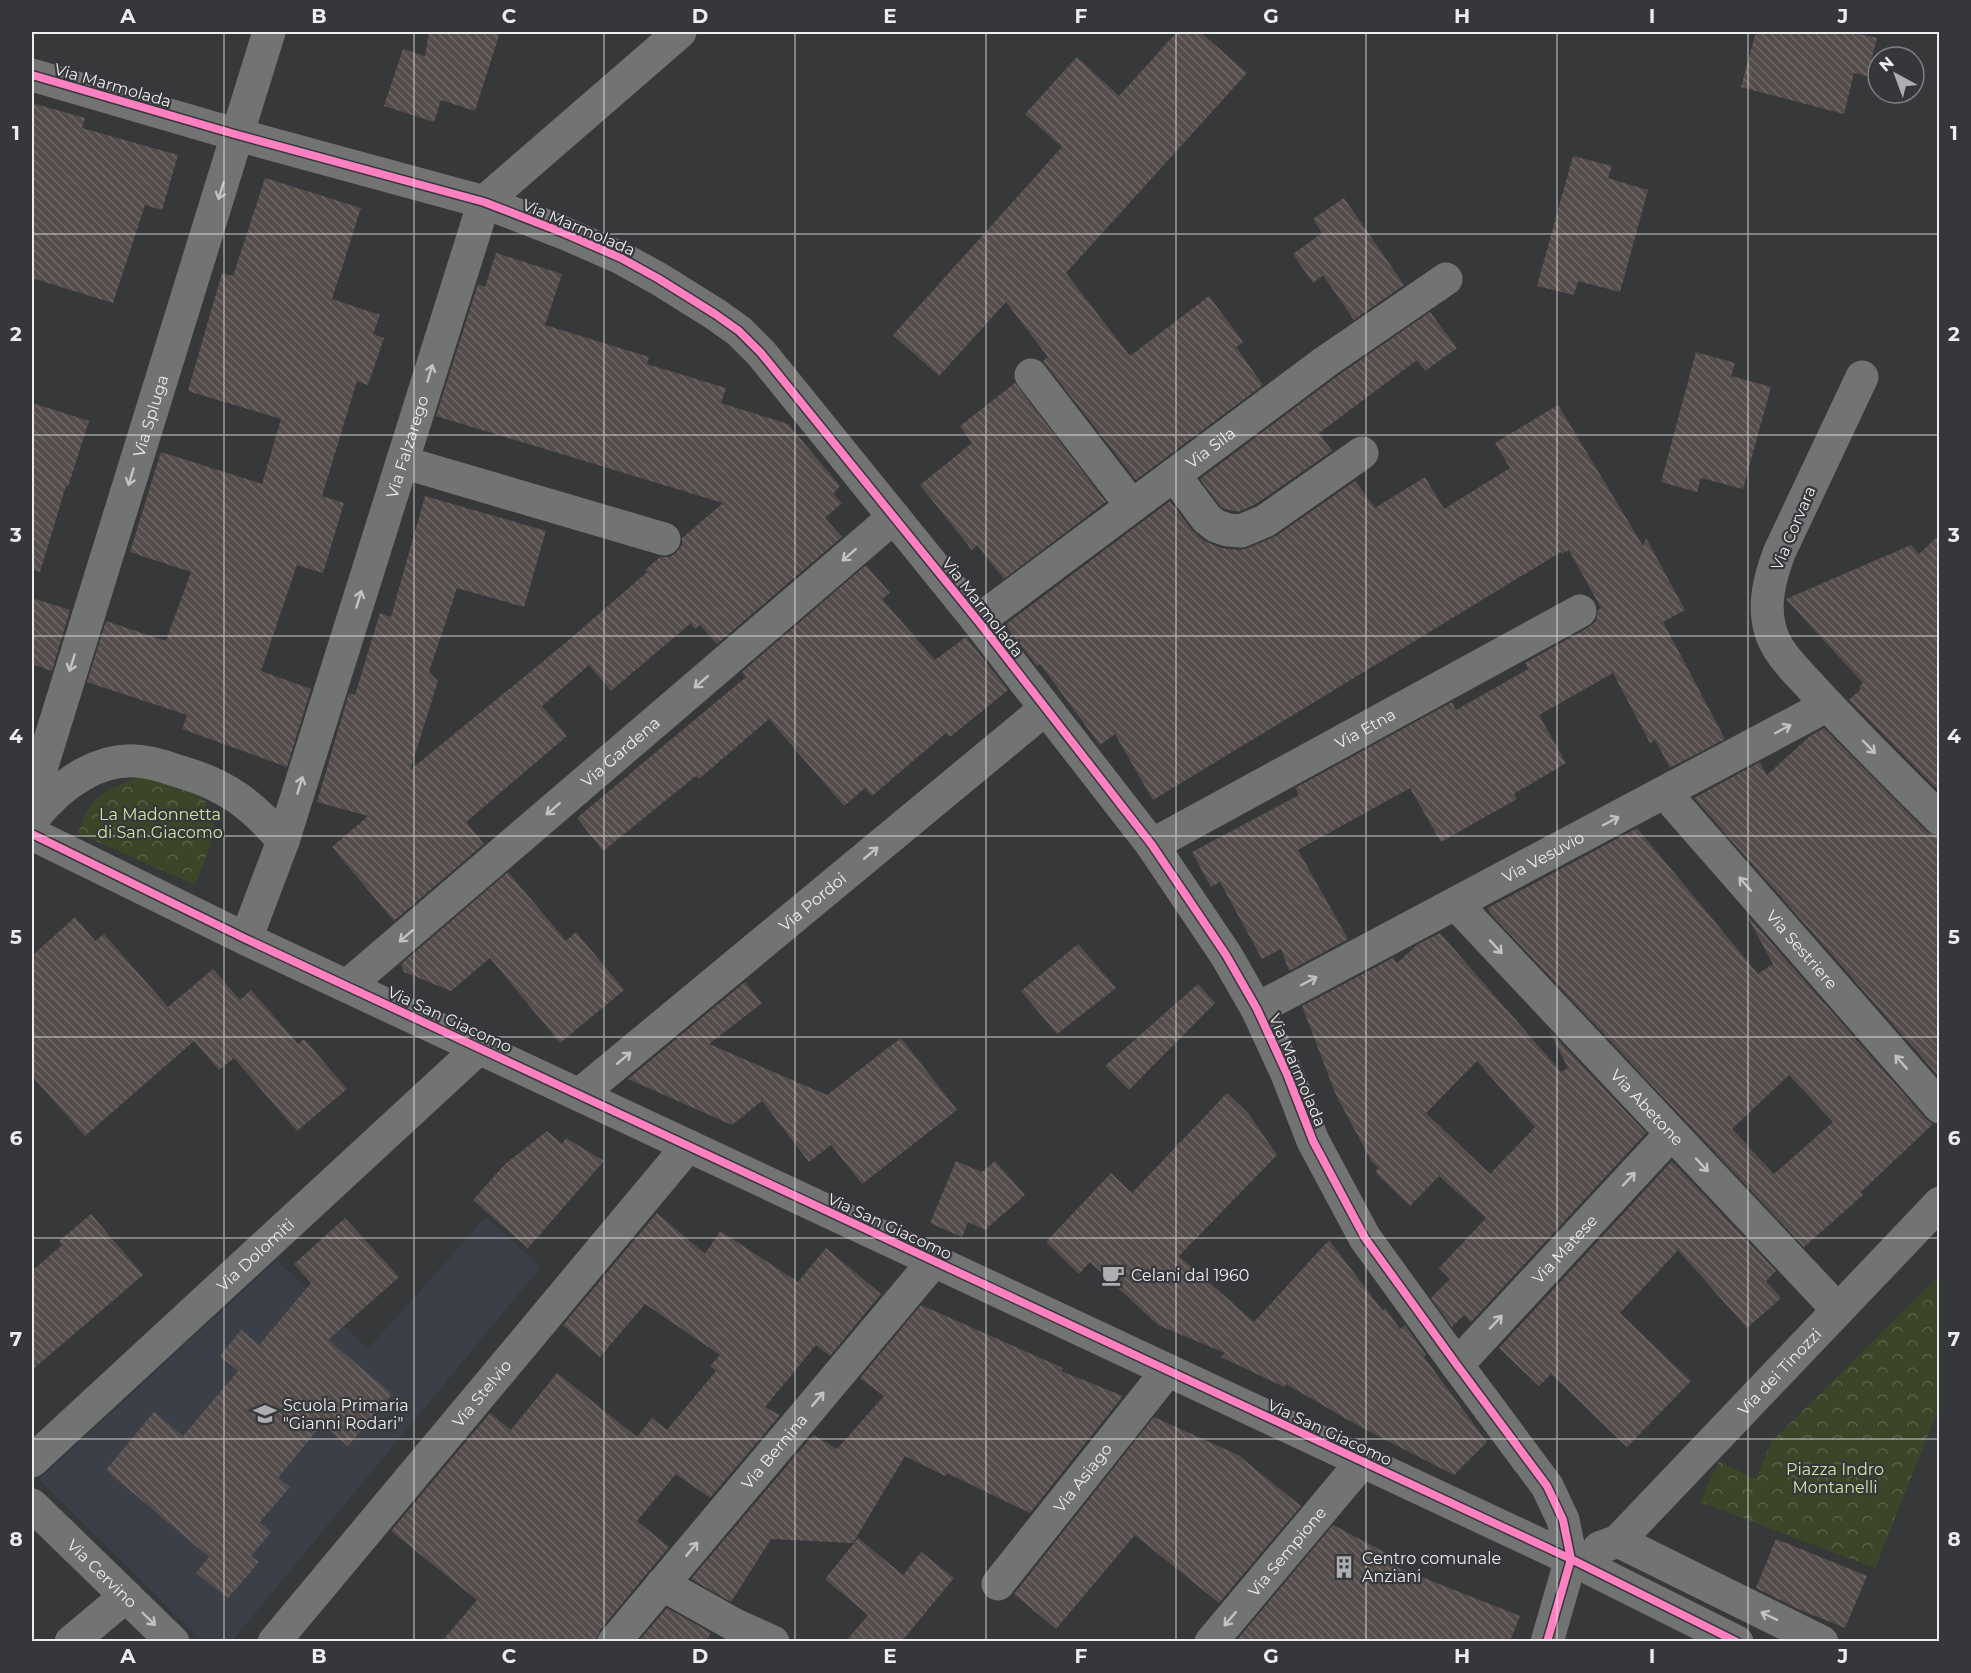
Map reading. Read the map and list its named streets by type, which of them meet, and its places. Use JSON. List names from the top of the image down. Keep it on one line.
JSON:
{"streets":{"street":["Via Marmolada","Via Spluga","Via Falzarego","Via Sila","Via Corvara","Via Etna","Via Gardena","Via Vesuvio","Via Pordoi","Via Sestriere","Via San Giacomo","Via Abetone","Via Matese","Via Dolomiti","Via dei Tinozzi","Via Stelvio","Via Bernina","Via Asiago","Via Sempione","Via Cervino"]},"crossings":[["Via Marmolada","Via Spluga"],["Via Marmolada","Via Falzarego"],["Via Marmolada","Via Sila"],["Via Marmolada","Via Etna"],["Via Marmolada","Via Gardena"],["Via Marmolada","Via Vesuvio"],["Via Marmolada","Via Pordoi"],["Via Marmolada","Via San Giacomo"],["Via Marmolada","Via Matese"],["Via Falzarego","Via San Giacomo"],["Via Corvara","Via Vesuvio"],["Via Gardena","Via San Giacomo"],["Via Vesuvio","Via Sestriere"],["Via Vesuvio","Via Abetone"],["Via Pordoi","Via San Giacomo"],["Via San Giacomo","Via Dolomiti"],["Via San Giacomo","Via Stelvio"],["Via San Giacomo","Via Bernina"],["Via San Giacomo","Via Asiago"],["Via San Giacomo","Via Sempione"],["Via Abetone","Via Matese"],["Via Abetone","Via dei Tinozzi"]],"one_way":["Via Spluga","Via Falzarego","Via Gardena","Via Vesuvio","Via Pordoi","Via Sestriere","Via Abetone","Via Matese","Via Bernina","Via Sempione"],"parks":["La Madonnetta di San Giacomo","Piazza Indro Montanelli"],"places":{"cafe":["Celani dal 1960"],"school or university":["Scuola Primaria \"Gianni Rodari\""],"building":["Centro comunale Anziani"]},"north":"top left","grid":{"columns":["A","B","C","D","E","F","G","H","I","J"],"rows":["1","2","3","4","5","6","7","8"]}}
